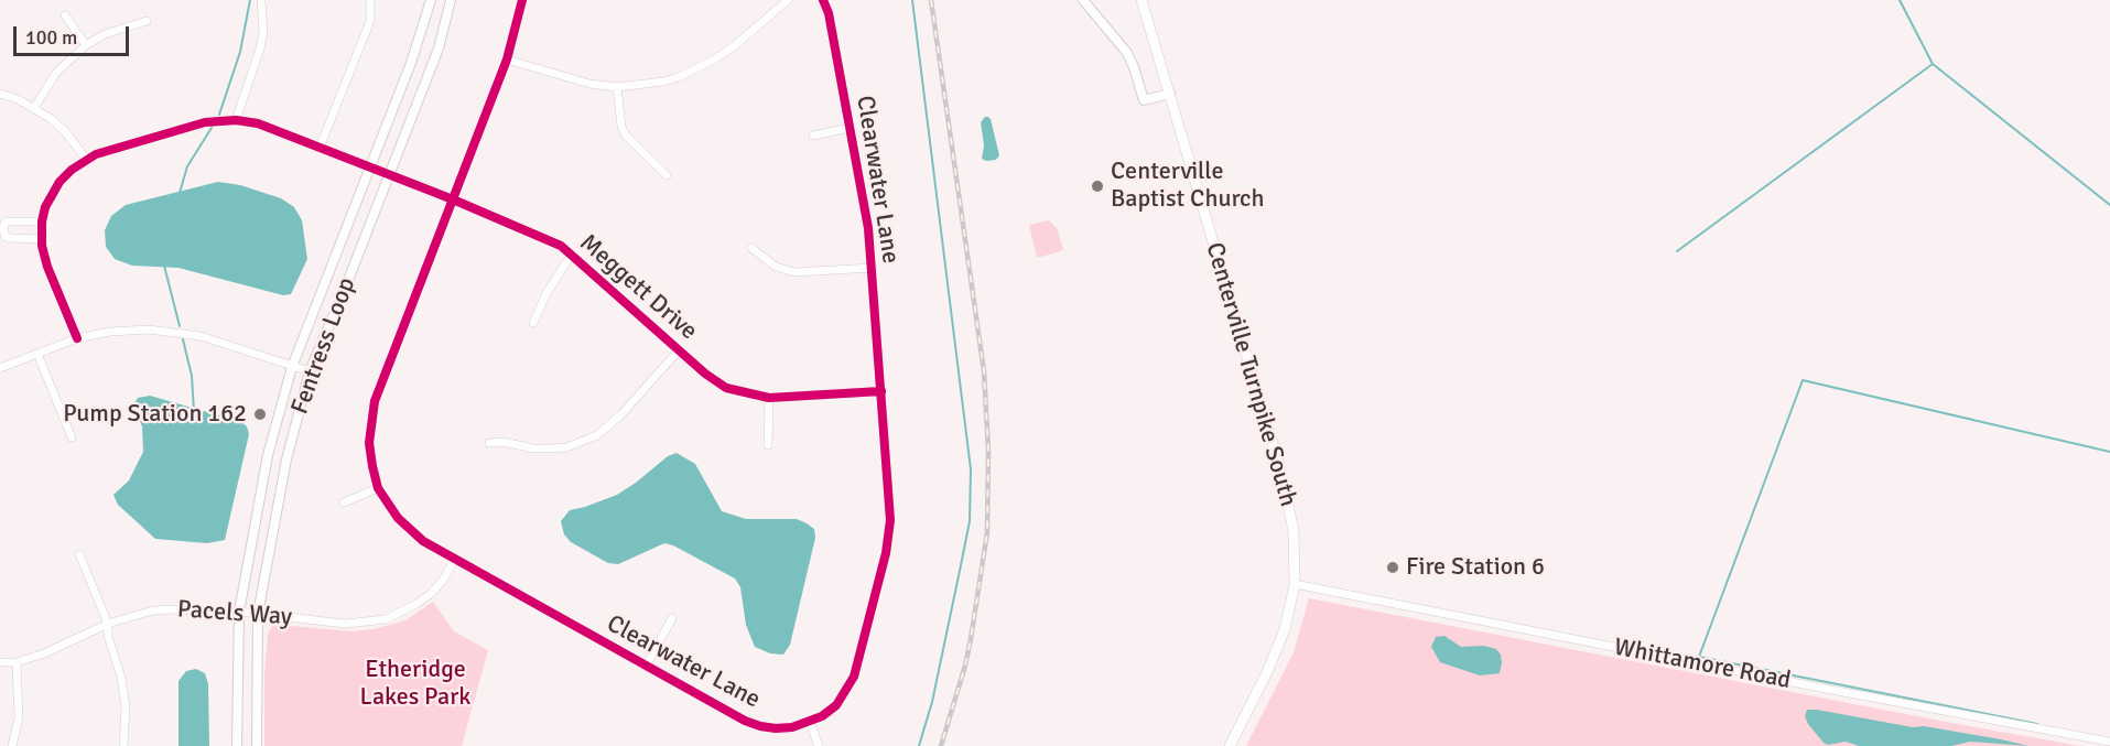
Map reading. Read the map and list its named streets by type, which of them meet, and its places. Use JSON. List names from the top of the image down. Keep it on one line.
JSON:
{"streets":{"main road":["Centerville Turnpike South"],"street":["Clearwater Lane","Meggett Drive","Fentress Loop","Pacels Way","Whittamore Road"]},"crossings":[["Clearwater Lane","Meggett Drive"],["Clearwater Lane","Pacels Way"],["Meggett Drive","Fentress Loop"],["Fentress Loop","Pacels Way"],["Centerville Turnpike South","Whittamore Road"]],"parks":["Etheridge Lakes Park"],"places":["Centerville Baptist Church","Pump Station 162","Fire Station 6"],"scale_bar":"100 m"}
